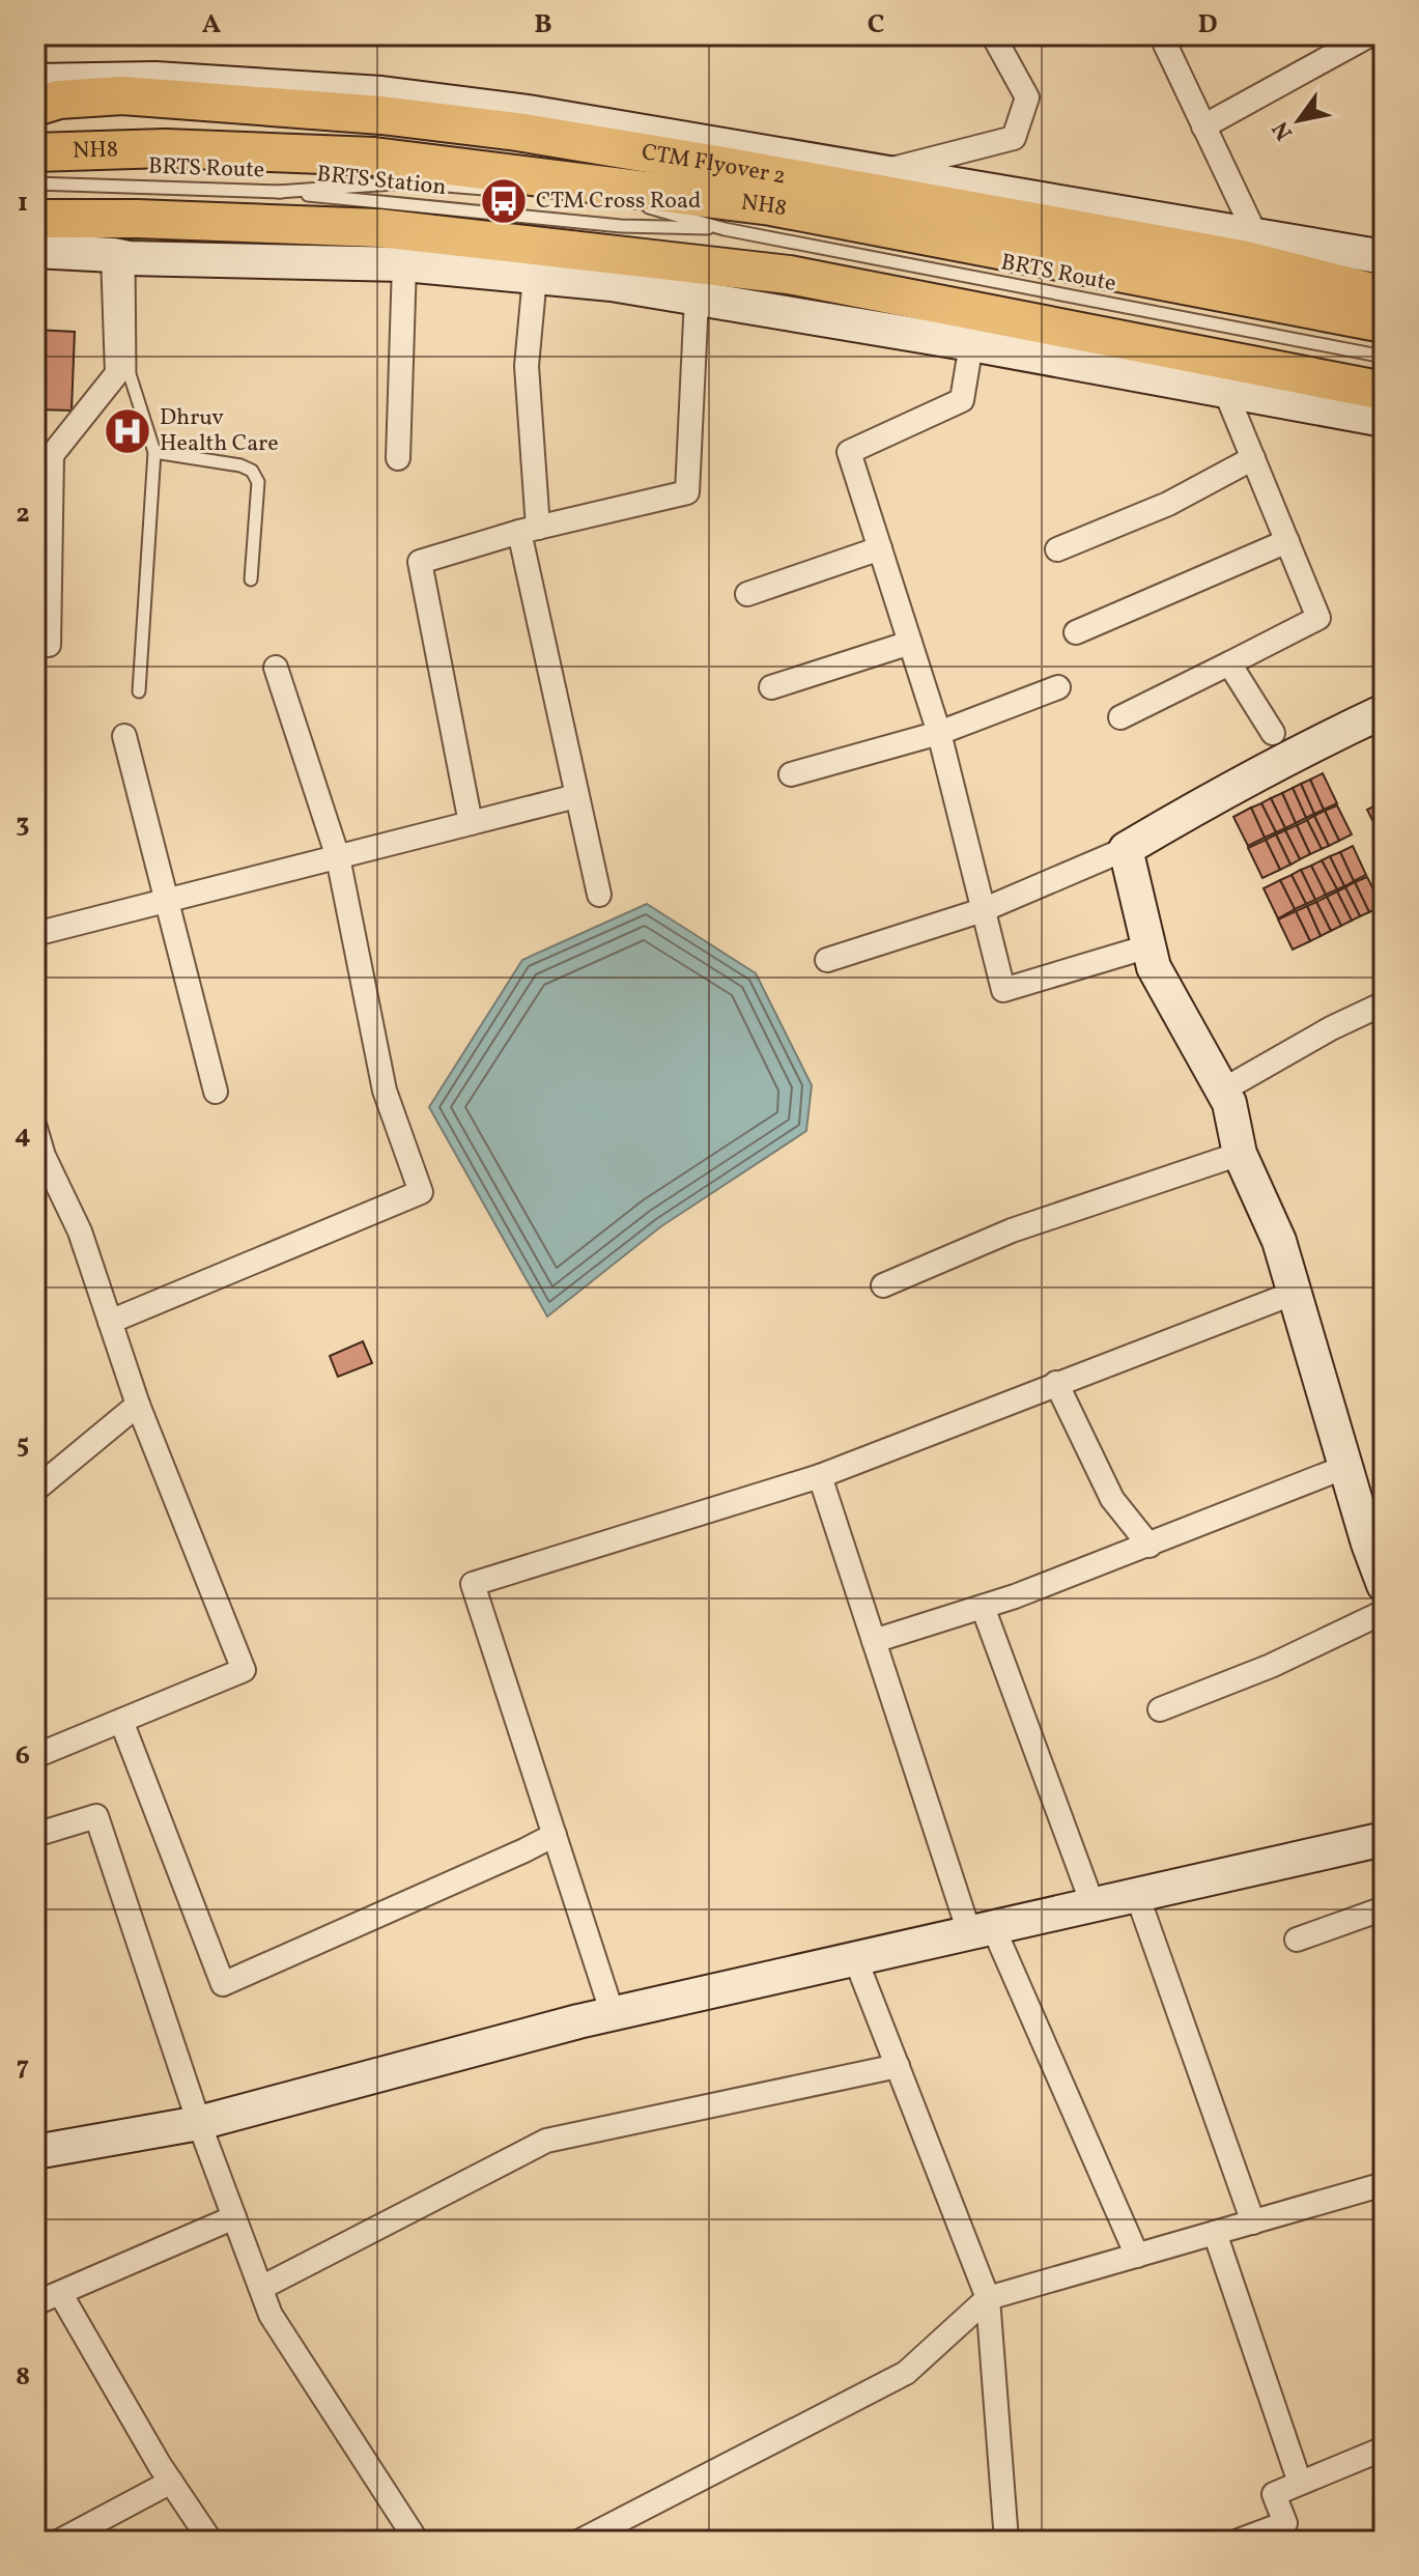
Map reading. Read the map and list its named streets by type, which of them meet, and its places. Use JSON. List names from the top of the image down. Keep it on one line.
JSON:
{"streets":{"main road":["NH8","CTM Flyover 2"],"lane":["BRTS Route","BRTS Station"]},"crossings":[["BRTS Route","BRTS Station"]],"places":{"bus stop":["CTM Cross Road"],"hospital":["Dhruv Health Care"]},"north":"bottom left","grid":{"columns":["A","B","C","D"],"rows":["1","2","3","4","5","6","7","8"]}}
